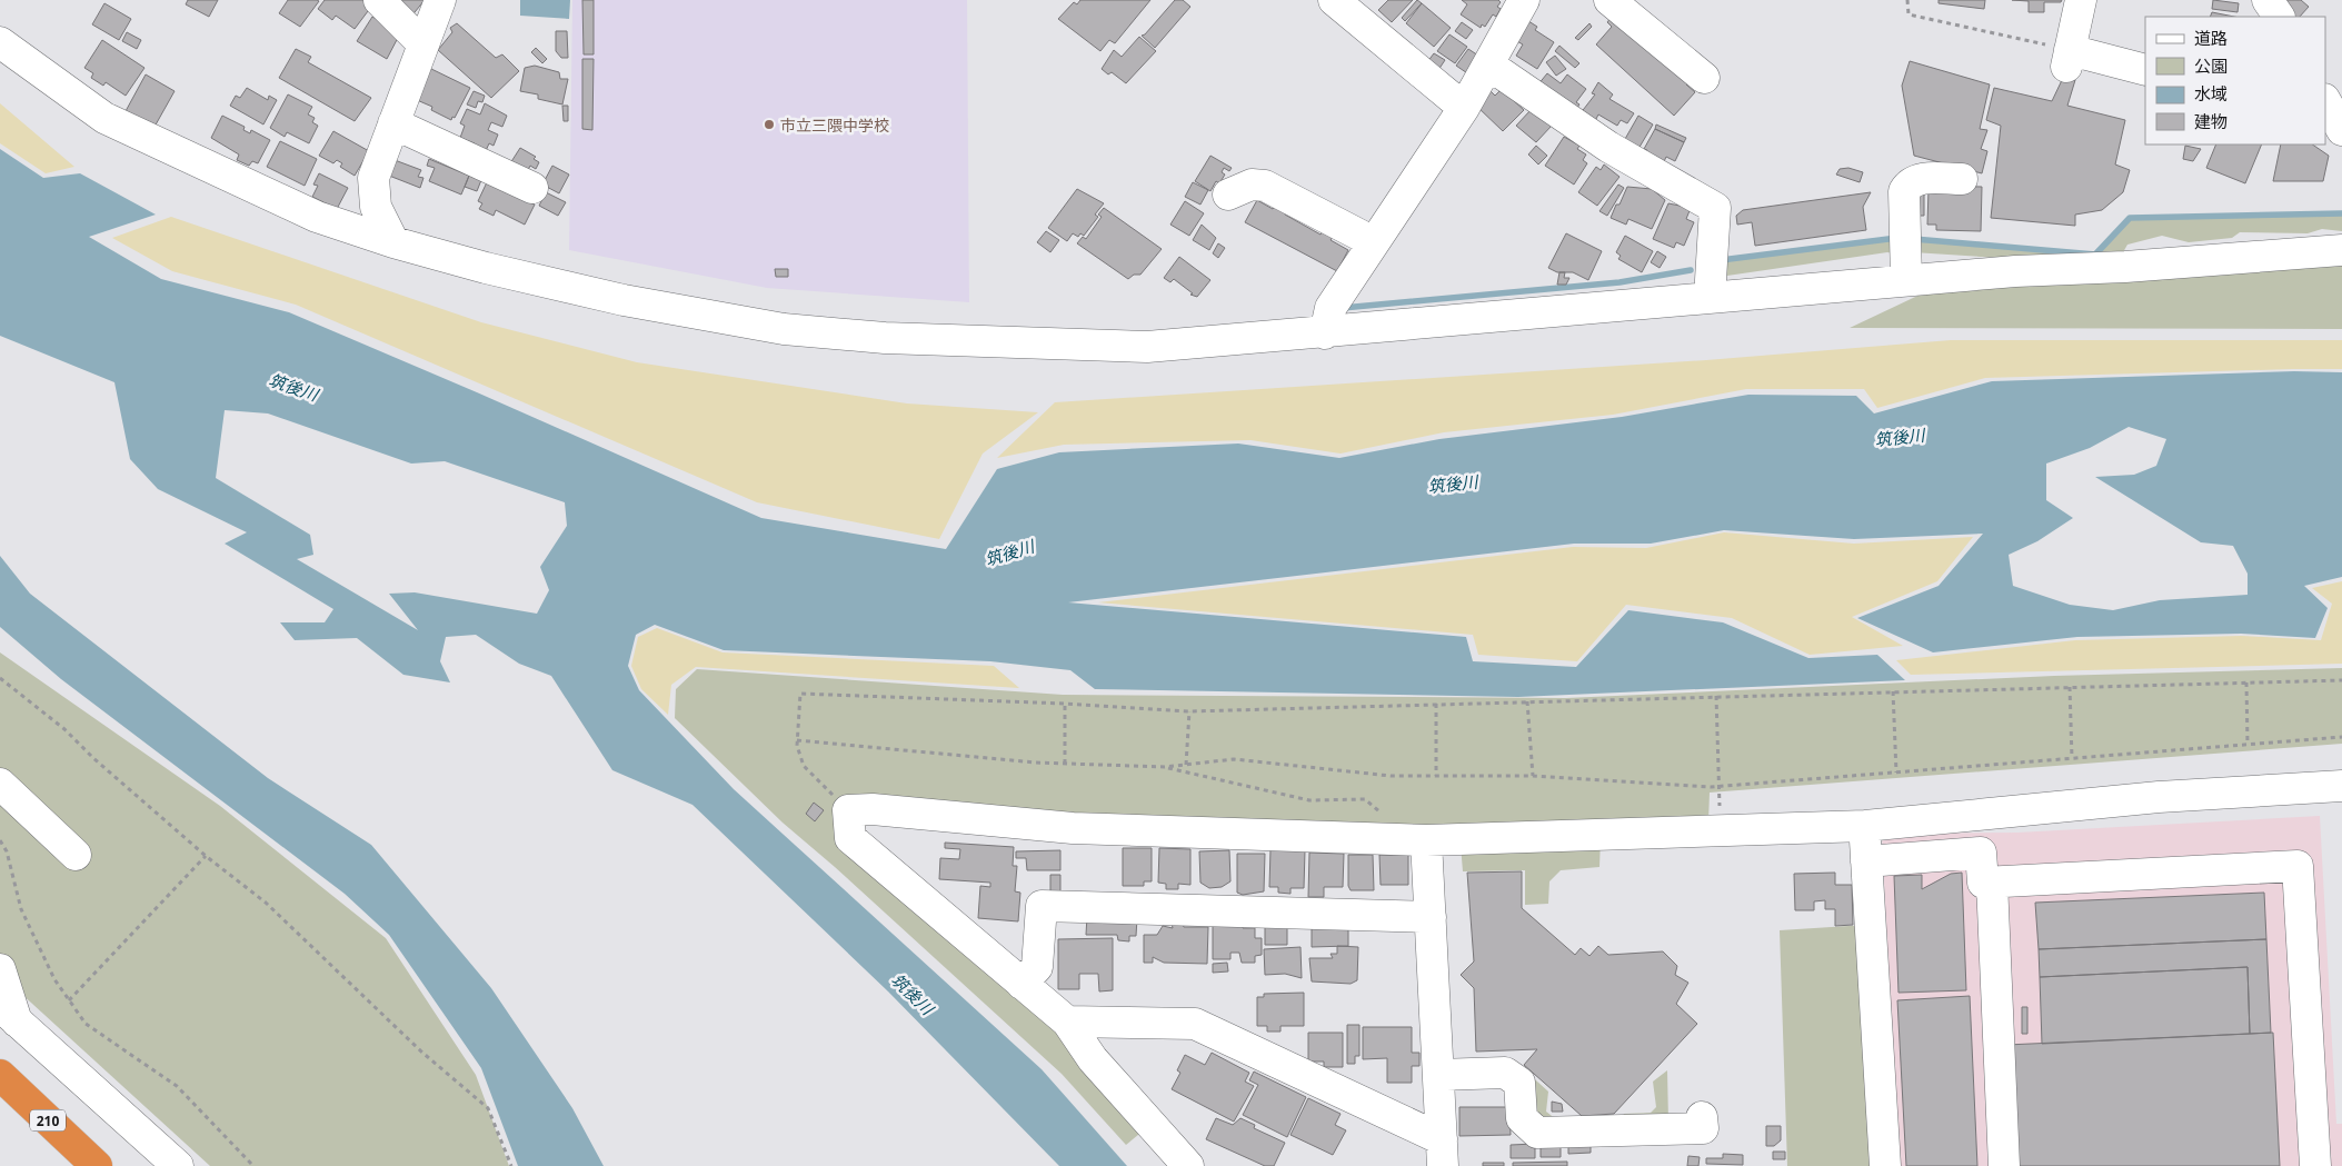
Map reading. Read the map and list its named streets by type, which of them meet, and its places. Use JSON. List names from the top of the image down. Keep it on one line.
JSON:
{"streets":{"highway":["210"]},"water":["筑後川"],"places":["市立三隈中学校"],"legend":["道路","公園","水域","建物"]}
